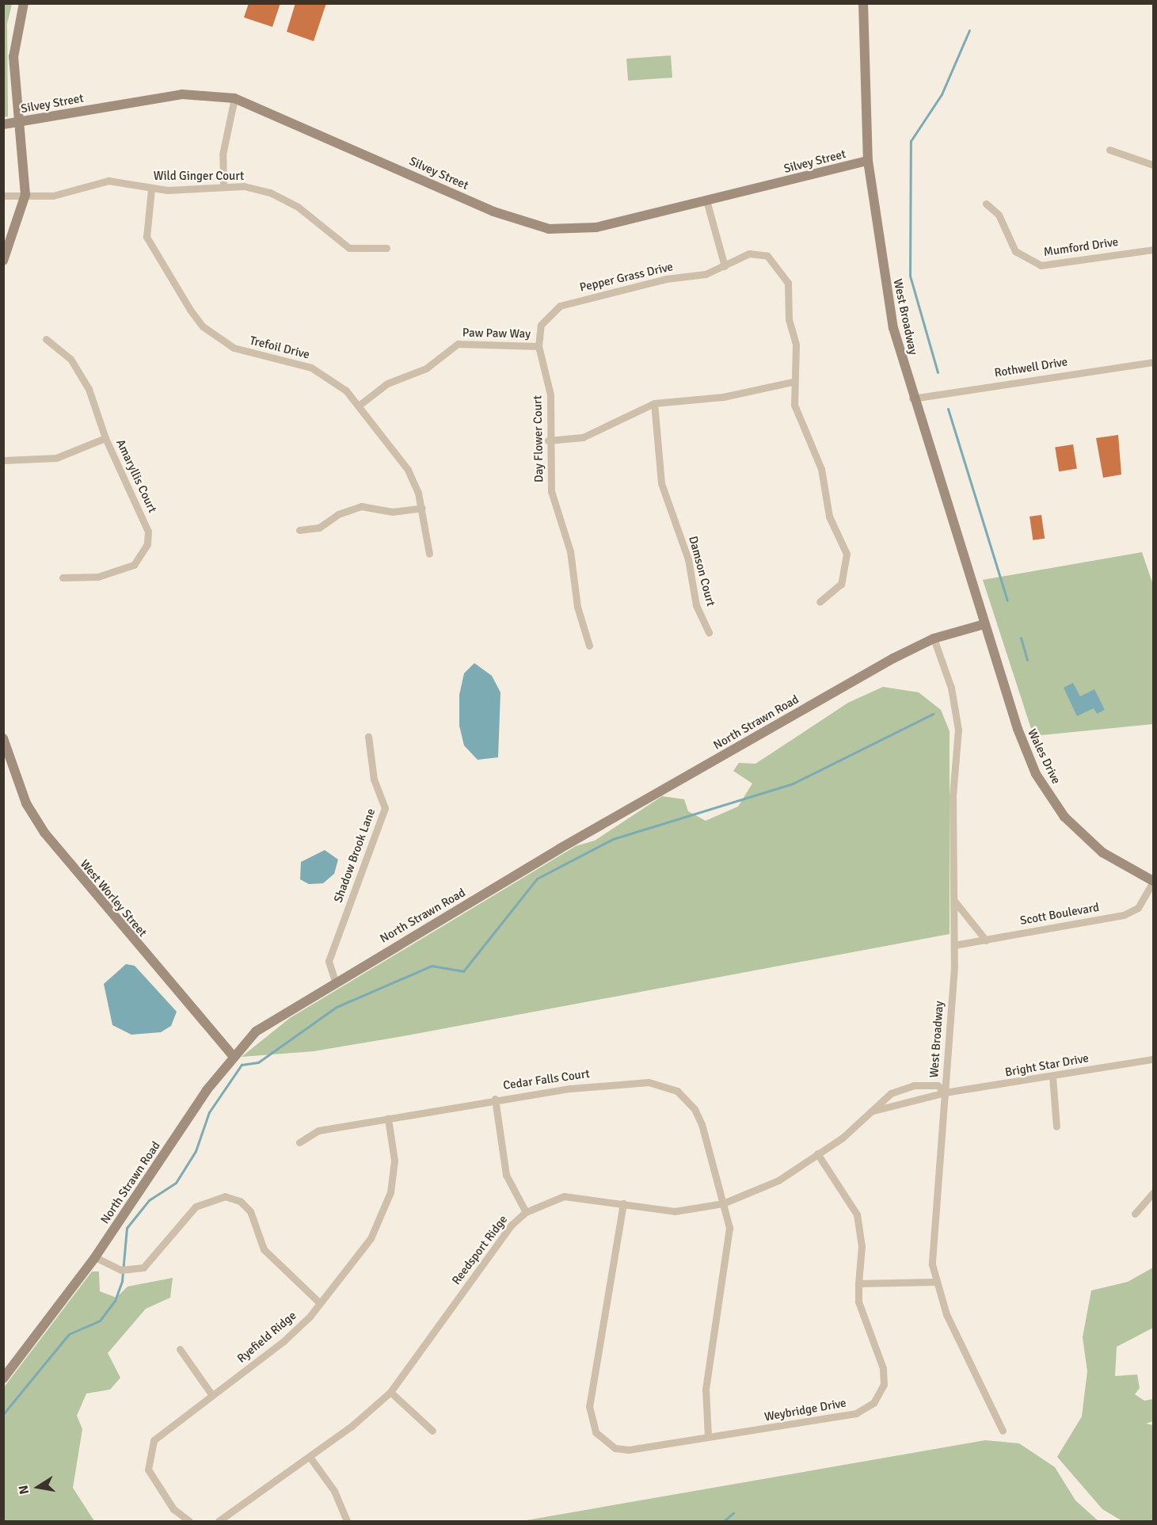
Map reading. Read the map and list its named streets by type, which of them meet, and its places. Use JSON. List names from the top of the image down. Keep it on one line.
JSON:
{"streets":{"street":["Silvey Street","Wild Ginger Court","Mumford Drive","Pepper Grass Drive","West Broadway","Paw Paw Way","Trefoil Drive","Rothwell Drive","Day Flower Court","Amaryllis Court","Damson Court","North Strawn Road","Wales Drive","Shadow Brook Lane","West Worley Street","Scott Boulevard","Bright Star Drive","Cedar Falls Court","Reedsport Ridge","Ryefield Ridge","Weybridge Drive"]},"crossings":[["Silvey Street","West Broadway"],["Wild Ginger Court","Trefoil Drive"],["Pepper Grass Drive","Day Flower Court"],["West Broadway","Rothwell Drive"],["West Broadway","North Strawn Road"],["West Broadway","Wales Drive"],["West Broadway","Scott Boulevard"],["West Broadway","Bright Star Drive"],["West Broadway","Reedsport Ridge"],["Paw Paw Way","Trefoil Drive"],["Paw Paw Way","Day Flower Court"],["North Strawn Road","Wales Drive"],["North Strawn Road","Shadow Brook Lane"],["North Strawn Road","West Worley Street"],["Wales Drive","Scott Boulevard"],["Bright Star Drive","Reedsport Ridge"],["Cedar Falls Court","Reedsport Ridge"],["Cedar Falls Court","Ryefield Ridge"],["Reedsport Ridge","Weybridge Drive"]],"north":"left"}
